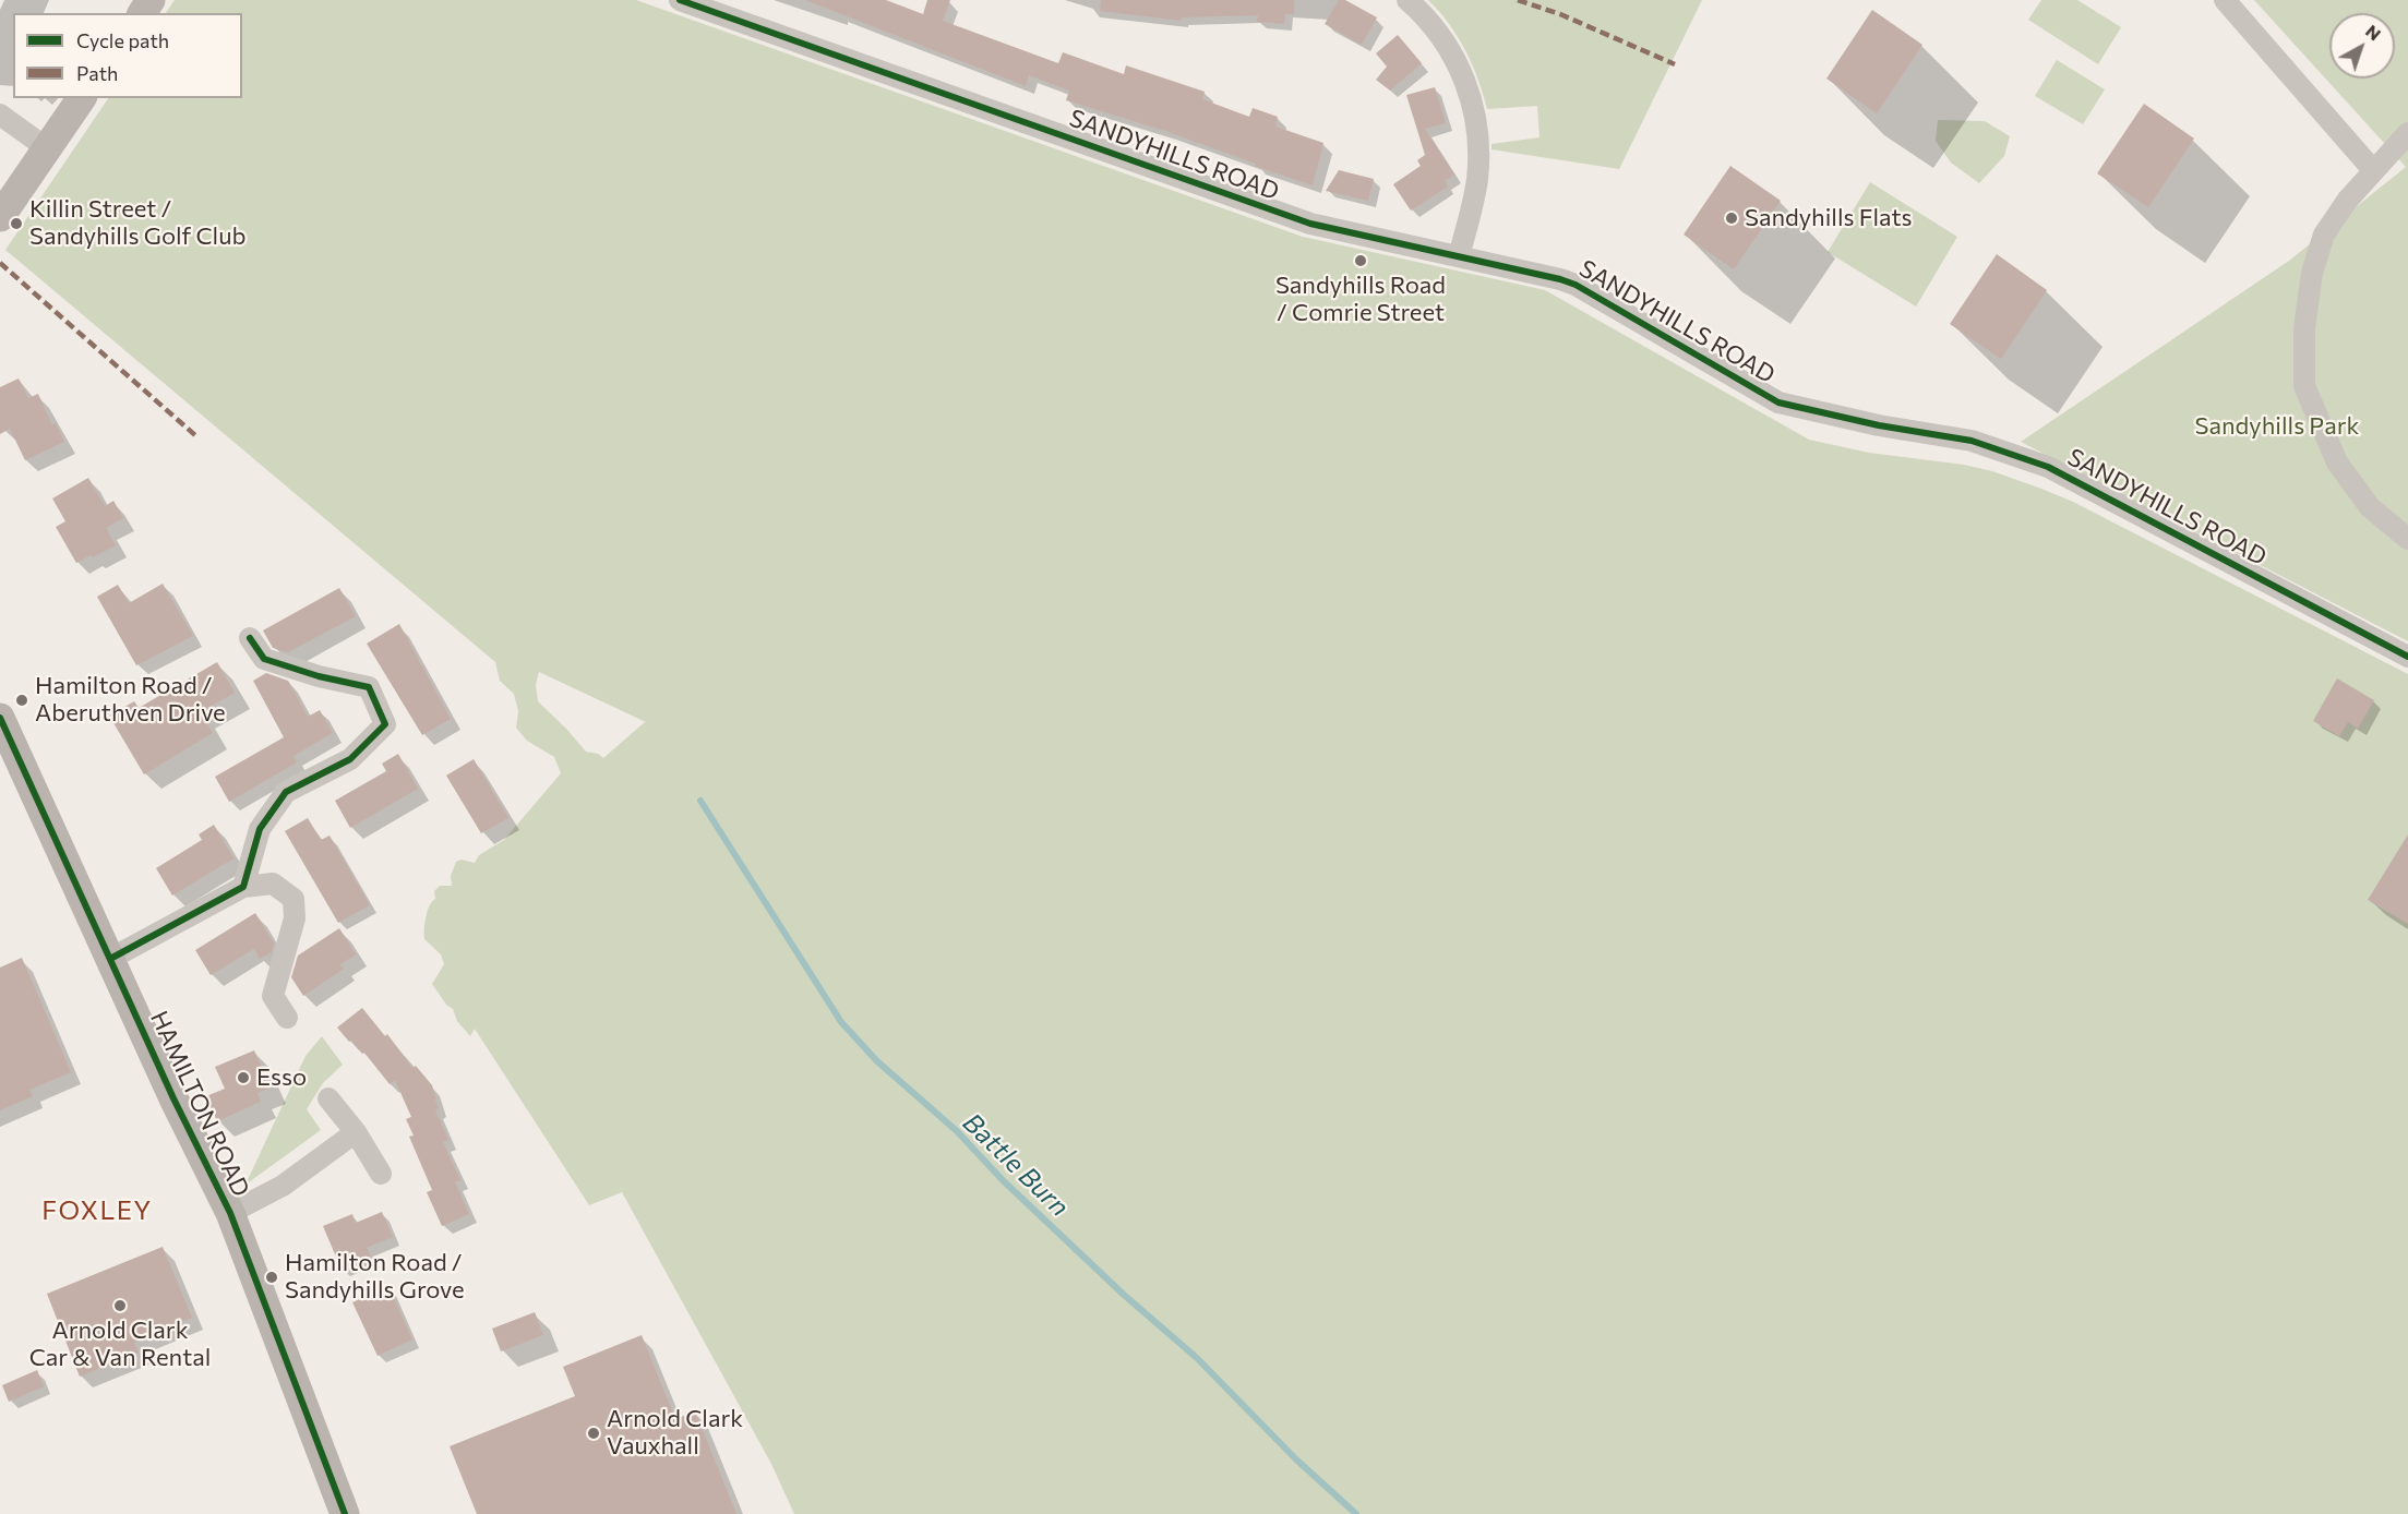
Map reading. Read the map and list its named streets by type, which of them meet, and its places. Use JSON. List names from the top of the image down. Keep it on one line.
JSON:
{"streets":{"street":["SANDYHILLS ROAD","HAMILTON ROAD"]},"districts":["FOXLEY"],"water":["Battle Burn"],"parks":["Sandyhills Park"],"places":["Sandyhills Flats","Killin Street / Sandyhills Golf Club","Sandyhills Road / Comrie Street","Hamilton Road / Aberuthven Drive","Esso","Hamilton Road / Sandyhills Grove","Arnold Clark Car & Van Rental","Arnold Clark Vauxhall"],"legend":["Cycle path","Path"],"north":"top right"}
